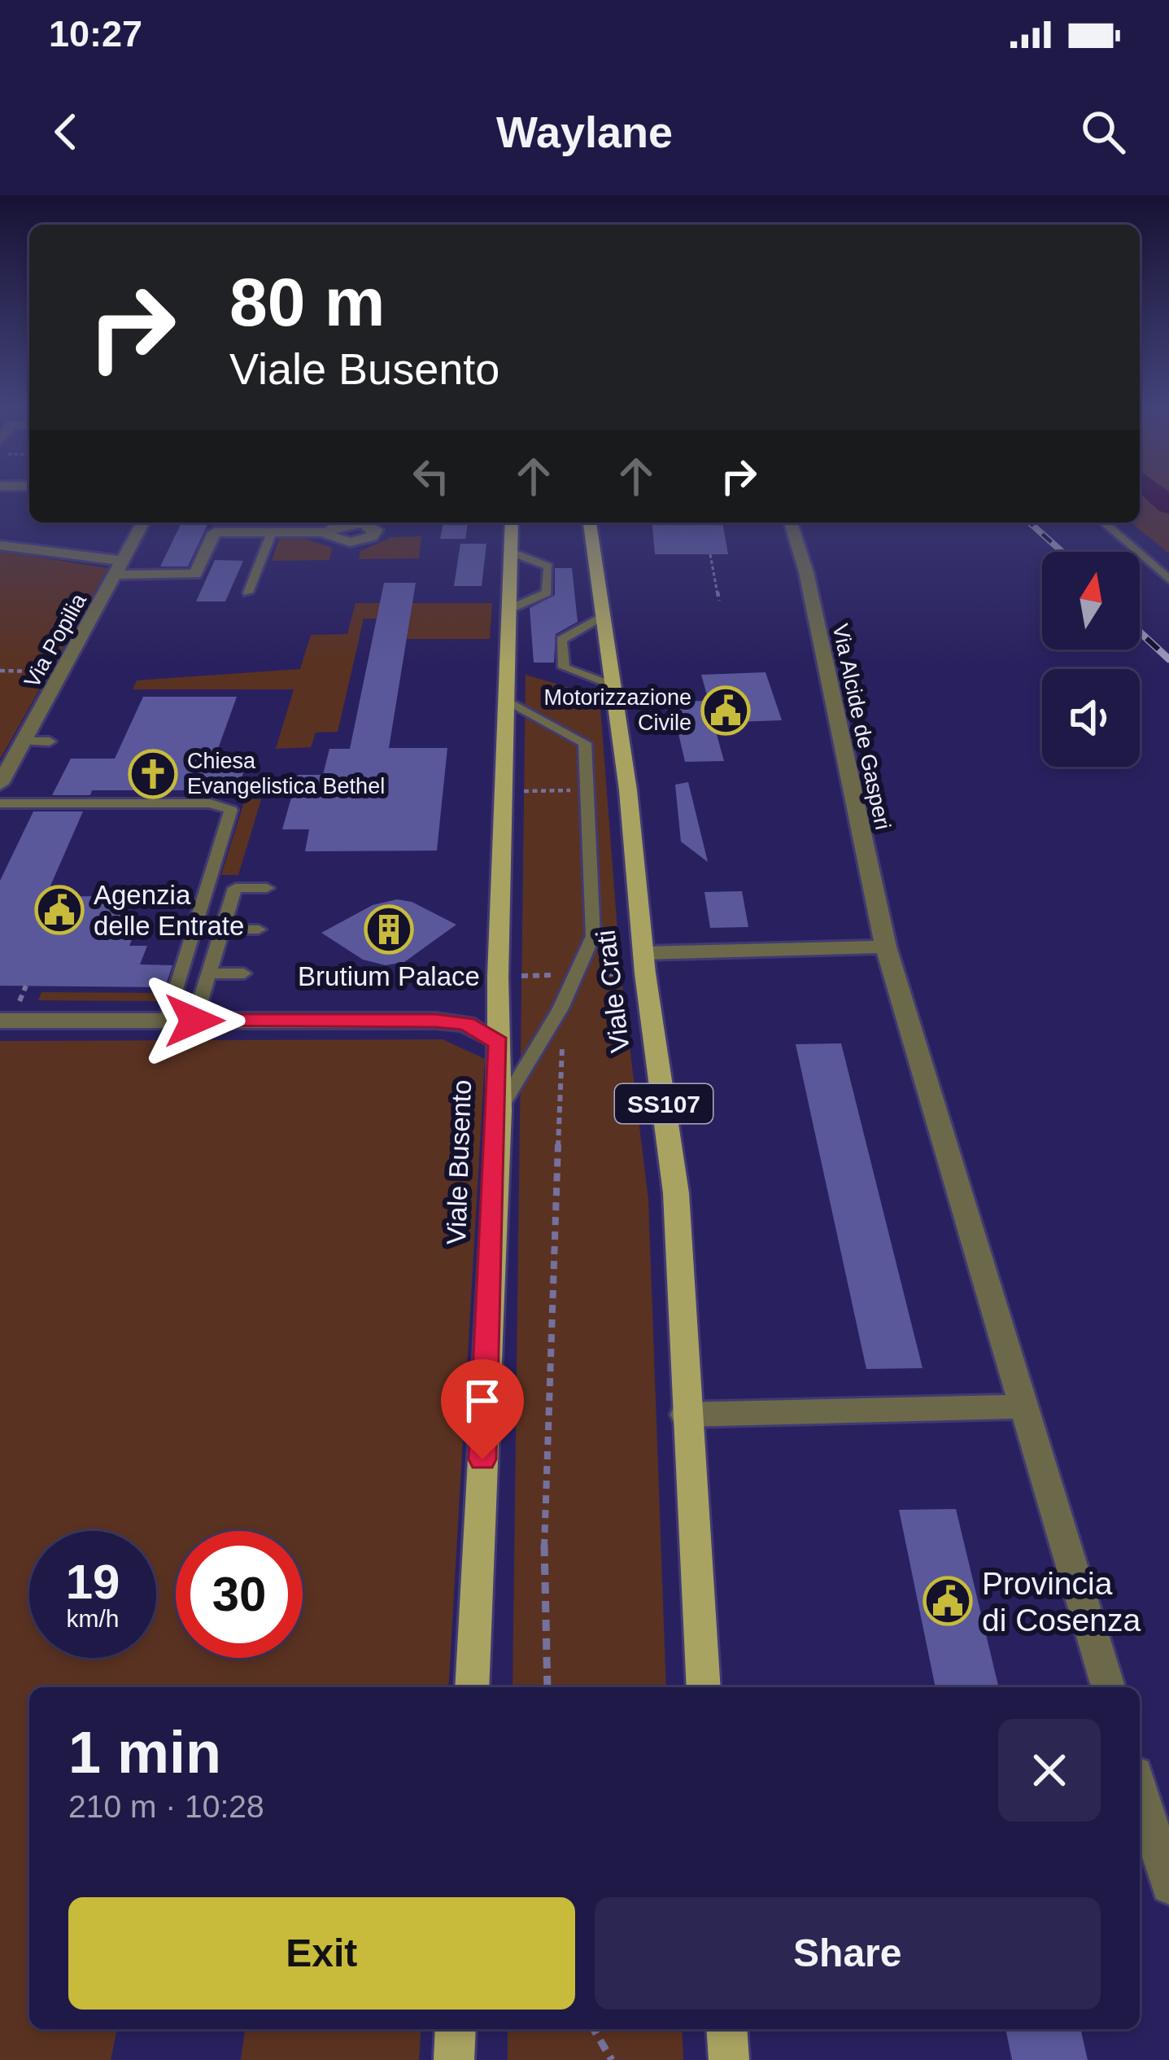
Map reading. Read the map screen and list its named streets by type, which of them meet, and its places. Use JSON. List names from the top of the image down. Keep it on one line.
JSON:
{"streets":{"main road":["Viale Crati","SS107","Viale Busento"],"street":["Via Popilia","Via Alcide de Gasperi"]},"places":{"public building":["Motorizzazione Civile","Agenzia delle Entrate","Provincia di Cosenza"],"church":["Chiesa Evangelistica Bethel"],"building":["Brutium Palace"]},"north":"top","page":{"status":"10:27","header":"Waylane","turn":["80 m","Viale Busento"],"speed":"19 km/h","limit":"30","heading":["1 min","210 m · 10:28"],"buttons":["Exit","Share"]}}
